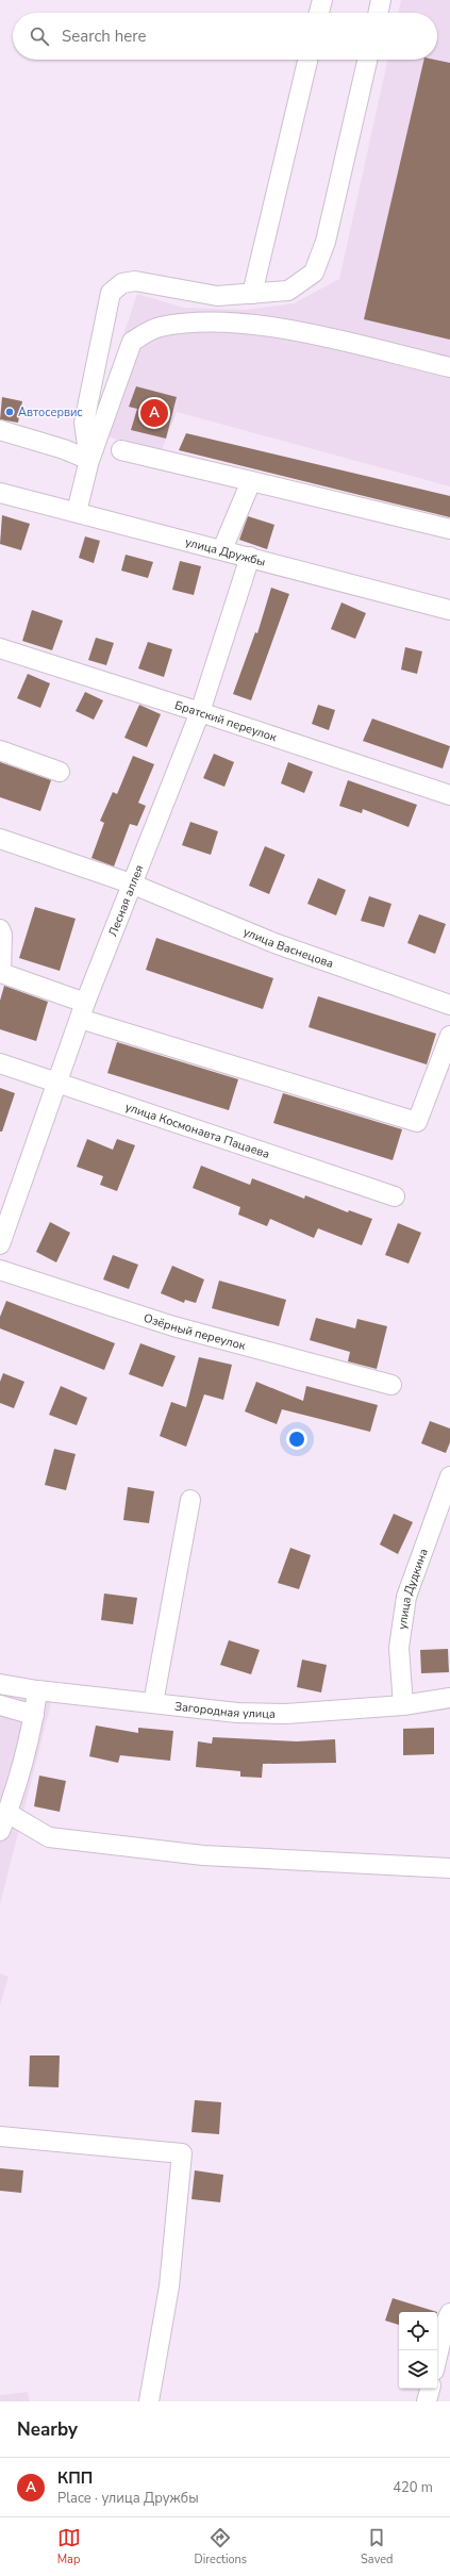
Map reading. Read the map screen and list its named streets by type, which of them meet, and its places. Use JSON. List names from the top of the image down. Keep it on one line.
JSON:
{"streets":{"street":["улица Дружбы","Братский переулок","Лесная аллея","улица Васнецова","улица Космонавта Пацаева","Озёрный переулок","улица Дудкина","Загородная улица"]},"crossings":[["улица Дружбы","Лесная аллея"],["Братский переулок","Лесная аллея"],["Лесная аллея","улица Васнецова"],["Лесная аллея","улица Космонавта Пацаева"],["улица Дудкина","Загородная улица"]],"places":["Автосервис"],"page":{"search":"Search here","pins":"A","heading":"Nearby","list":[{"mark":"A","name":"КПП","note":"Place · улица Дружбы","value":"420 m"}],"nav":["Map","Directions","Saved"]}}
